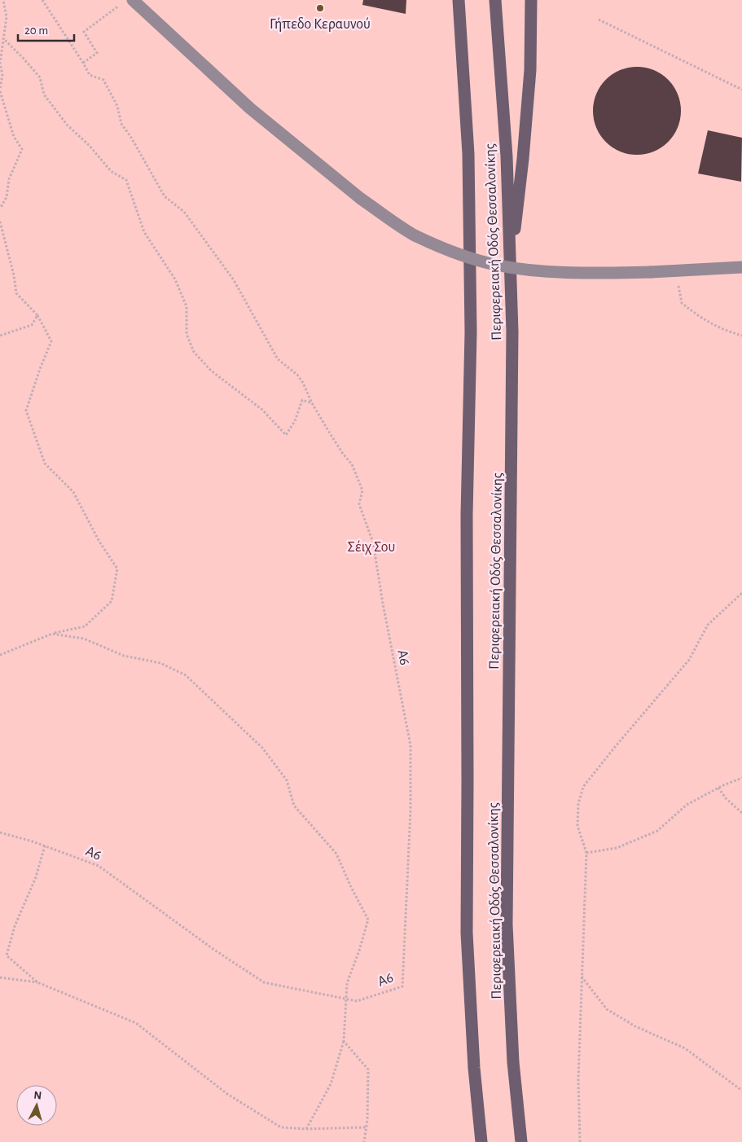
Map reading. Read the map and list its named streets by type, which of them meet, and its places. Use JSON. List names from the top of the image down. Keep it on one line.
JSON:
{"streets":{"highway":["Περιφερειακή Οδός Θεσσαλονίκης"],"path":["A6"]},"parks":["Σέιχ Σου"],"places":["Γήπεδο Κεραυνού"],"scale_bar":"20 m","north":"top"}
